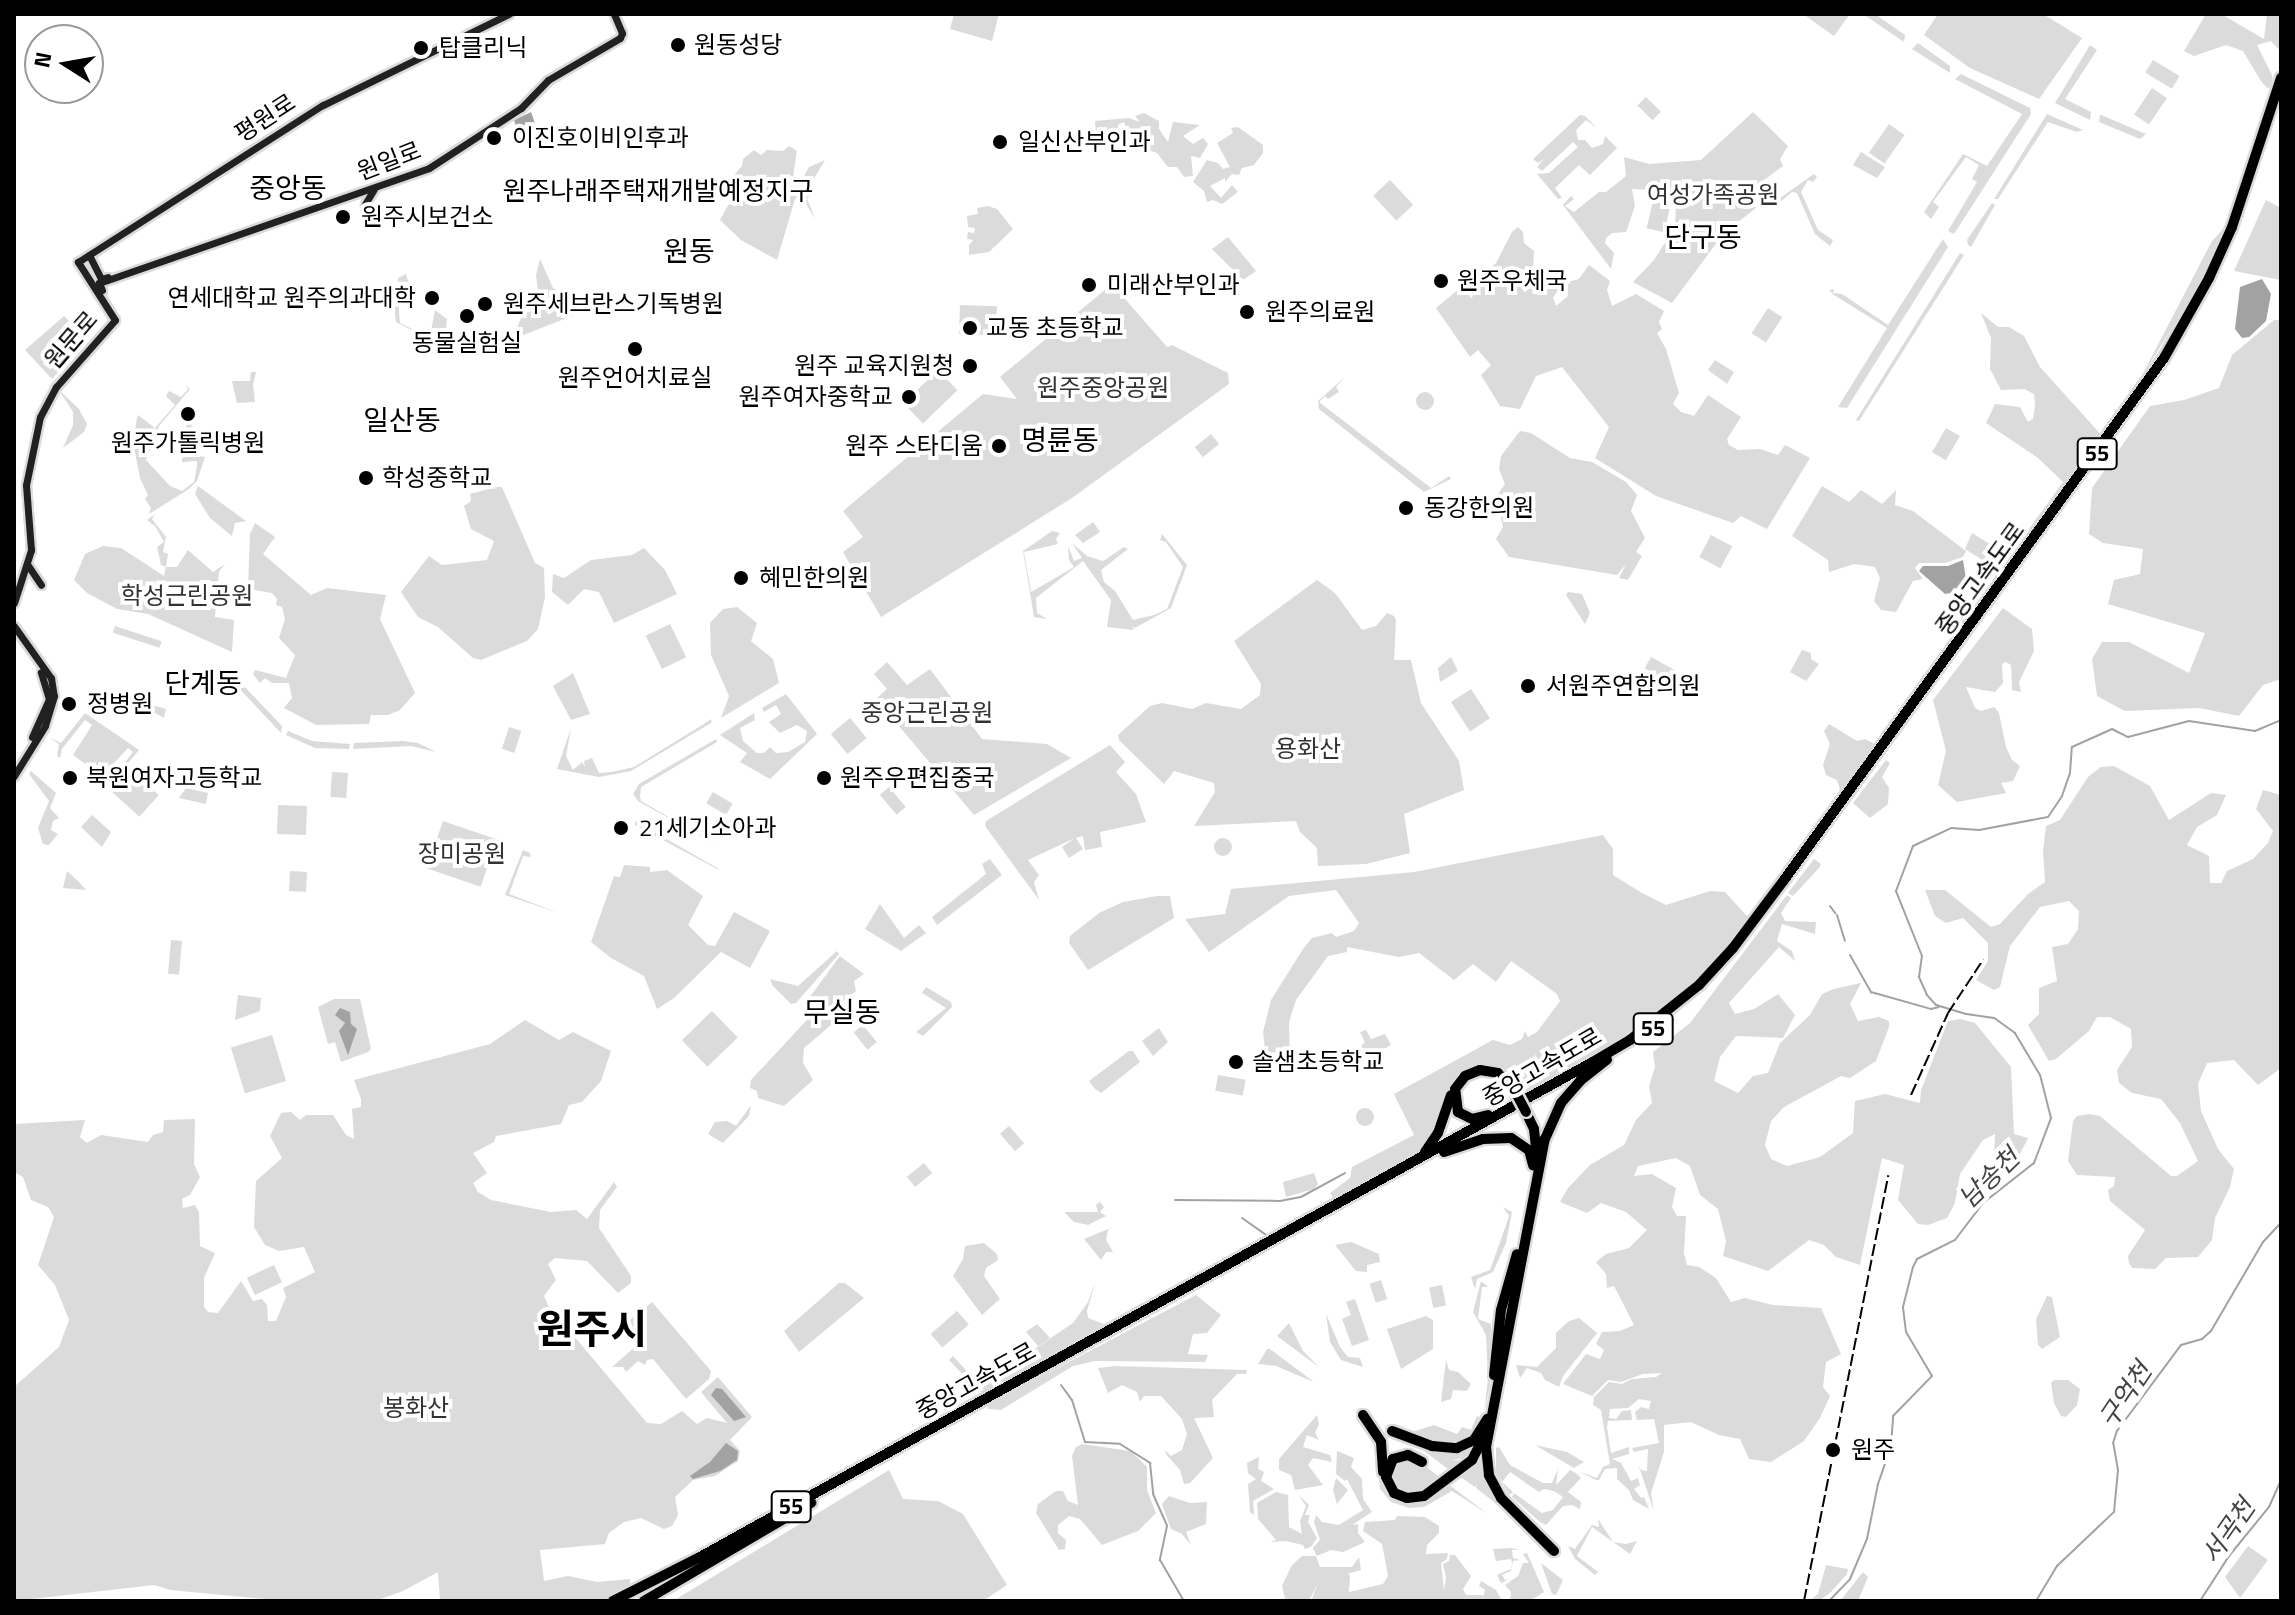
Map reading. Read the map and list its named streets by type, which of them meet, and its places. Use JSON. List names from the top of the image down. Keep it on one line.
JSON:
{"streets":{"highway":["55","중앙고속도로"],"main road":["평원로","원일로","원문로"]},"crossings":[["평원로","원문로"],["원일로","원문로"]],"districts":["중앙동","원주나래주택재개발예정지구","단구동","원동","일산동","명륜동","단계동","무실동","원주시"],"water":["남송천","구억천","서곡천"],"parks":["여성가족공원","원주중앙공원","학성근린공원","중앙근린공원","용화산","장미공원","봉화산"],"places":["원동성당","탑클리닉","이진호이비인후과","일신산부인과","원주시보건소","원주우체국","미래산부인과","연세대학교 원주의과대학","원주세브란스기독병원","원주의료원","동물실험실","교동 초등학교","원주언어치료실","원주 교육지원청","원주여자중학교","원주가톨릭병원","원주 스타디움","학성중학교","동강한의원","혜민한의원","서원주연합의원","정병원","북원여자고등학교","원주우편집중국","21세기소아과","솔샘초등학교","원주"],"north":"left"}
